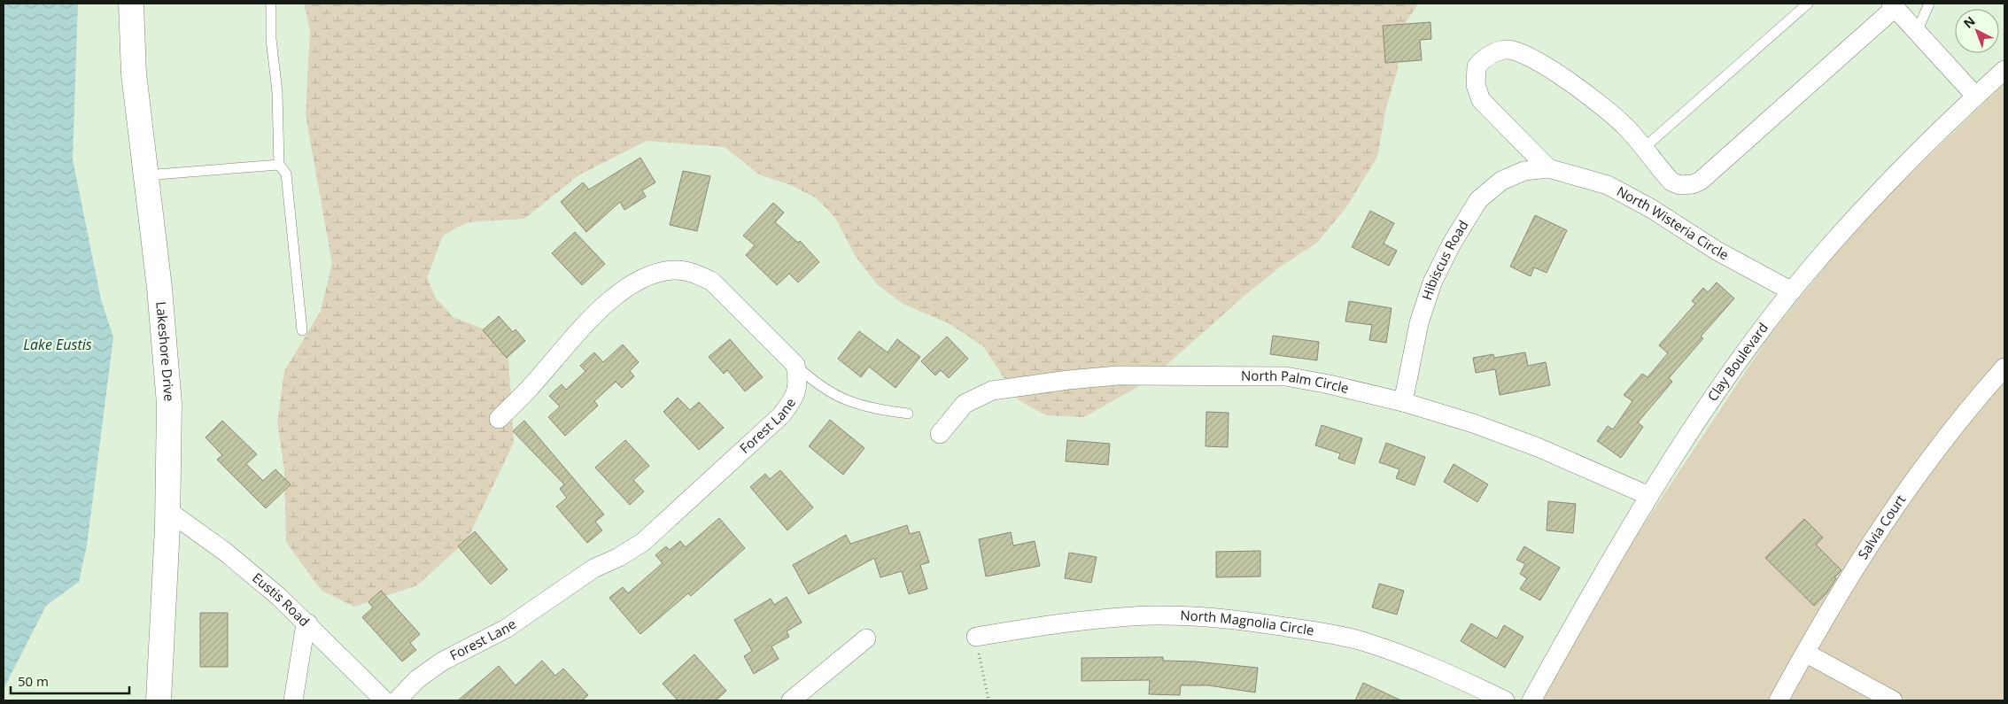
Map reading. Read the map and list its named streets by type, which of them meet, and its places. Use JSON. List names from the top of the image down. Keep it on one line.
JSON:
{"streets":{"street":["North Wisteria Circle","Hibiscus Road","Lakeshore Drive","Clay Boulevard","North Palm Circle","Forest Lane","Salvia Court","Eustis Road","North Magnolia Circle"]},"crossings":[["North Wisteria Circle","Hibiscus Road"],["North Wisteria Circle","Clay Boulevard"],["Hibiscus Road","North Palm Circle"],["Lakeshore Drive","Eustis Road"],["Clay Boulevard","North Palm Circle"]],"water":["Lake Eustis"],"scale_bar":"50 m","north":"top left"}
